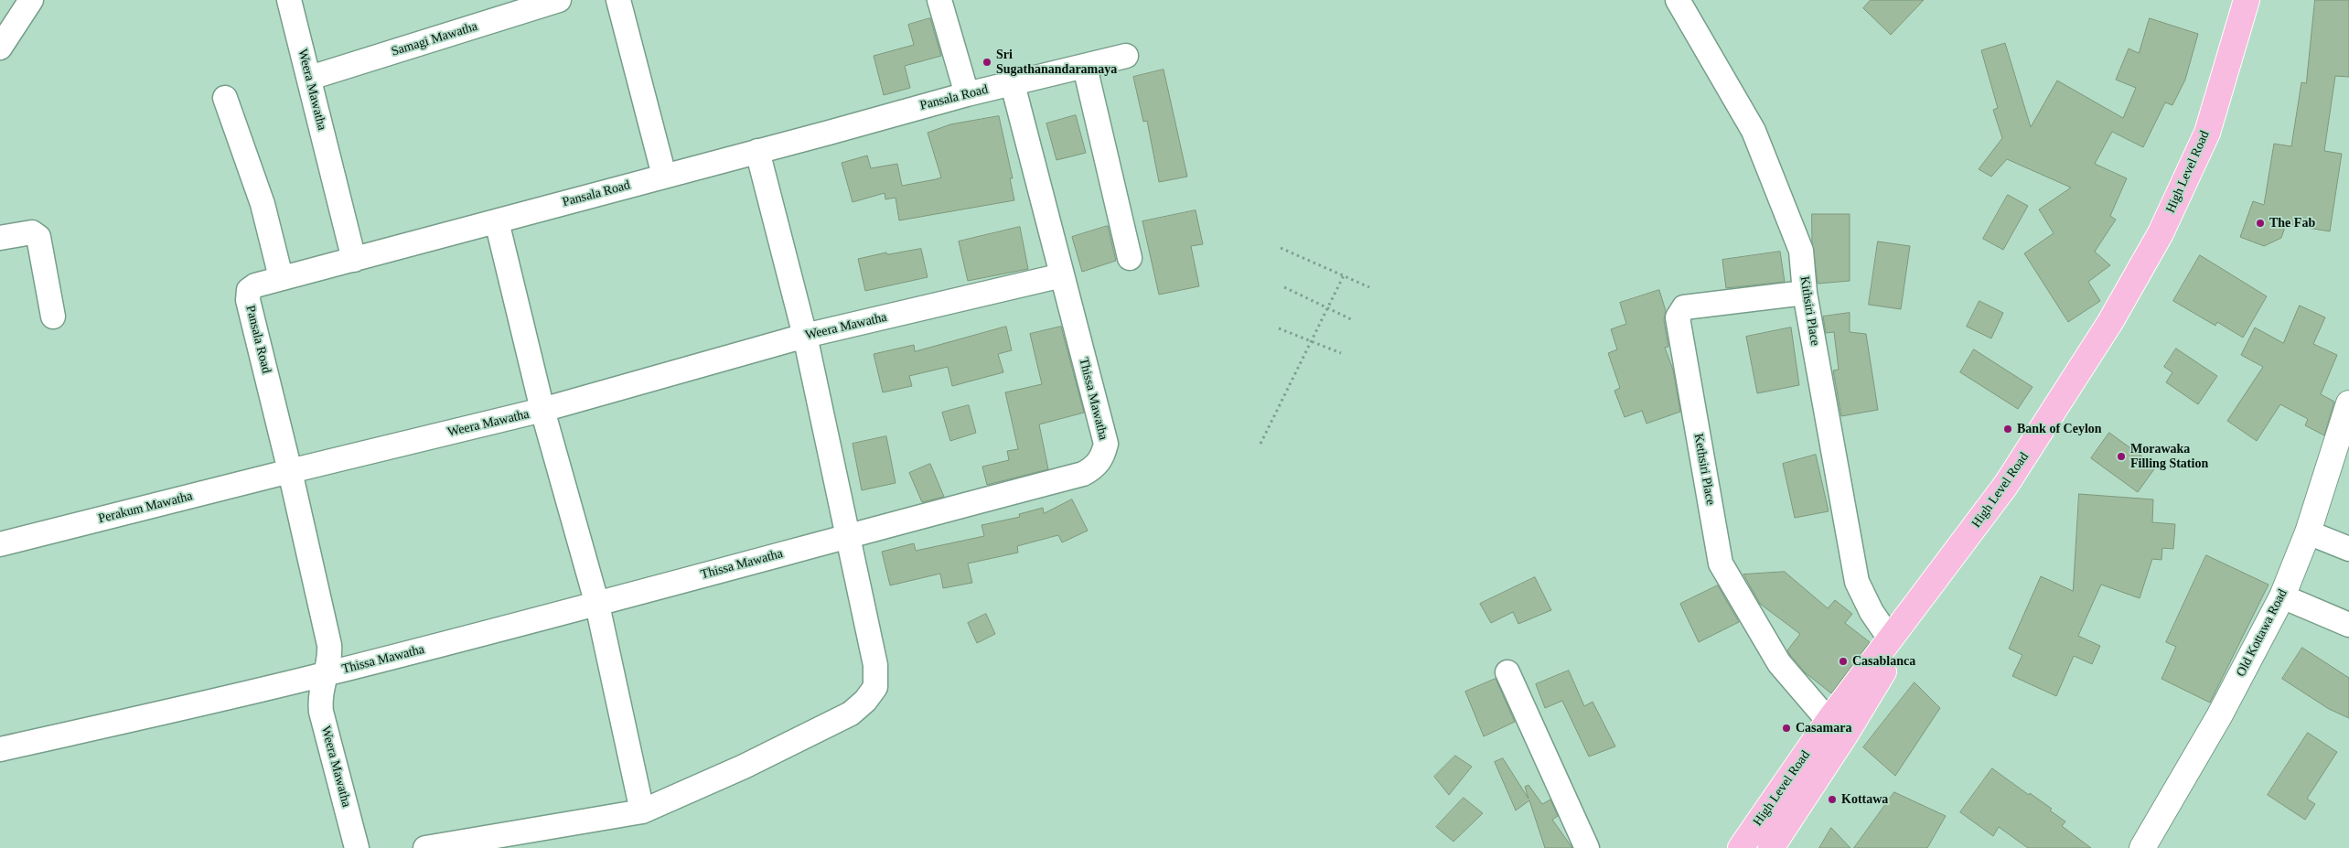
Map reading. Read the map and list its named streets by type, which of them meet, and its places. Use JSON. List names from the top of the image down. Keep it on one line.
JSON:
{"streets":{"highway":["High Level Road"],"street":["Samagi Mawatha","Weera Mawatha","Pansala Road","Kithsiri Place","Thissa Mawatha","Kethsiri Place","Perakum Mawatha","Old Kottawa Road"]},"crossings":[["Samagi Mawatha","Weera Mawatha"],["Weera Mawatha","Pansala Road"],["Weera Mawatha","Thissa Mawatha"],["Weera Mawatha","Perakum Mawatha"],["Pansala Road","Thissa Mawatha"],["Pansala Road","Perakum Mawatha"],["High Level Road","Kithsiri Place"],["High Level Road","Kethsiri Place"],["Kithsiri Place","Kethsiri Place"]],"places":["Sri Sugathanandaramaya","The Fab","Bank of Ceylon","Morawaka Filling Station","Casablanca","Casamara","Kottawa"]}
